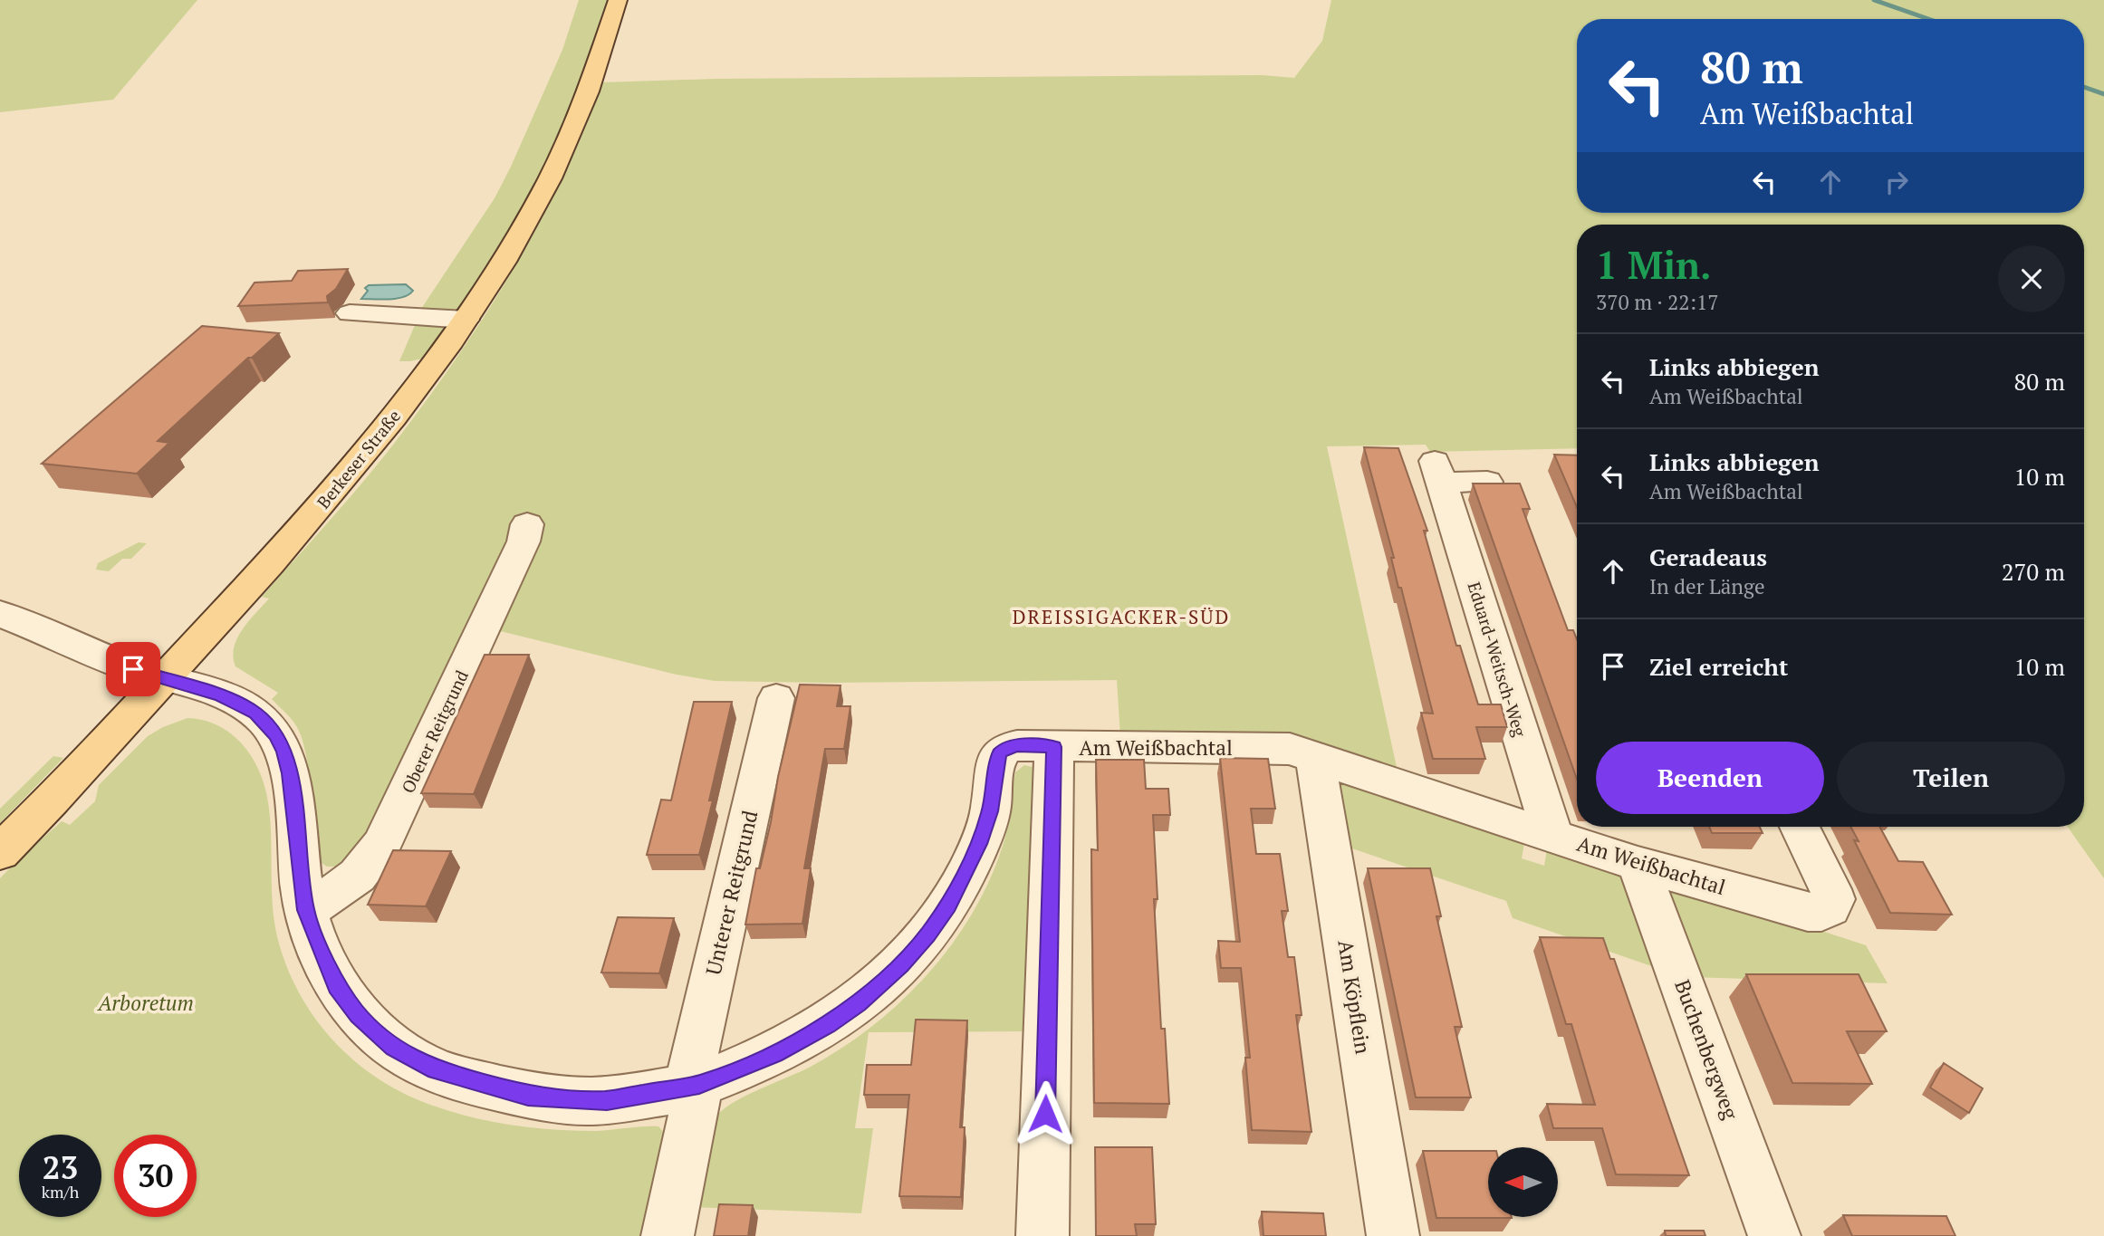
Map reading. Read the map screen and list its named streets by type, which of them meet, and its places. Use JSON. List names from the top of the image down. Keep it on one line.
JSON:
{"streets":{"main road":["Berkeser Straße"],"street":["Eduard-Weitsch-Weg","Oberer Reitgrund","Am Weißbachtal","Unterer Reitgrund","Am Köpflein","Buchenbergweg"]},"crossings":[["Berkeser Straße","Am Weißbachtal"],["Eduard-Weitsch-Weg","Am Weißbachtal"],["Oberer Reitgrund","Am Weißbachtal"],["Am Weißbachtal","Unterer Reitgrund"],["Am Weißbachtal","Am Köpflein"],["Am Weißbachtal","Buchenbergweg"]],"districts":["DREISSIGACKER-SÜD"],"parks":["Arboretum"],"north":"left","page":{"turn":["80 m","Am Weißbachtal"],"heading":["1 Min.","370 m · 22:17"],"list":[{"name":"Links abbiegen","note":"Am Weißbachtal","value":"80 m"},{"name":"Links abbiegen","note":"Am Weißbachtal","value":"10 m"},{"name":"Geradeaus","note":"In der Länge","value":"270 m"},{"name":"Ziel erreicht","value":"10 m"}],"buttons":["Beenden","Teilen"],"speed":"23 km/h","limit":"30"}}
